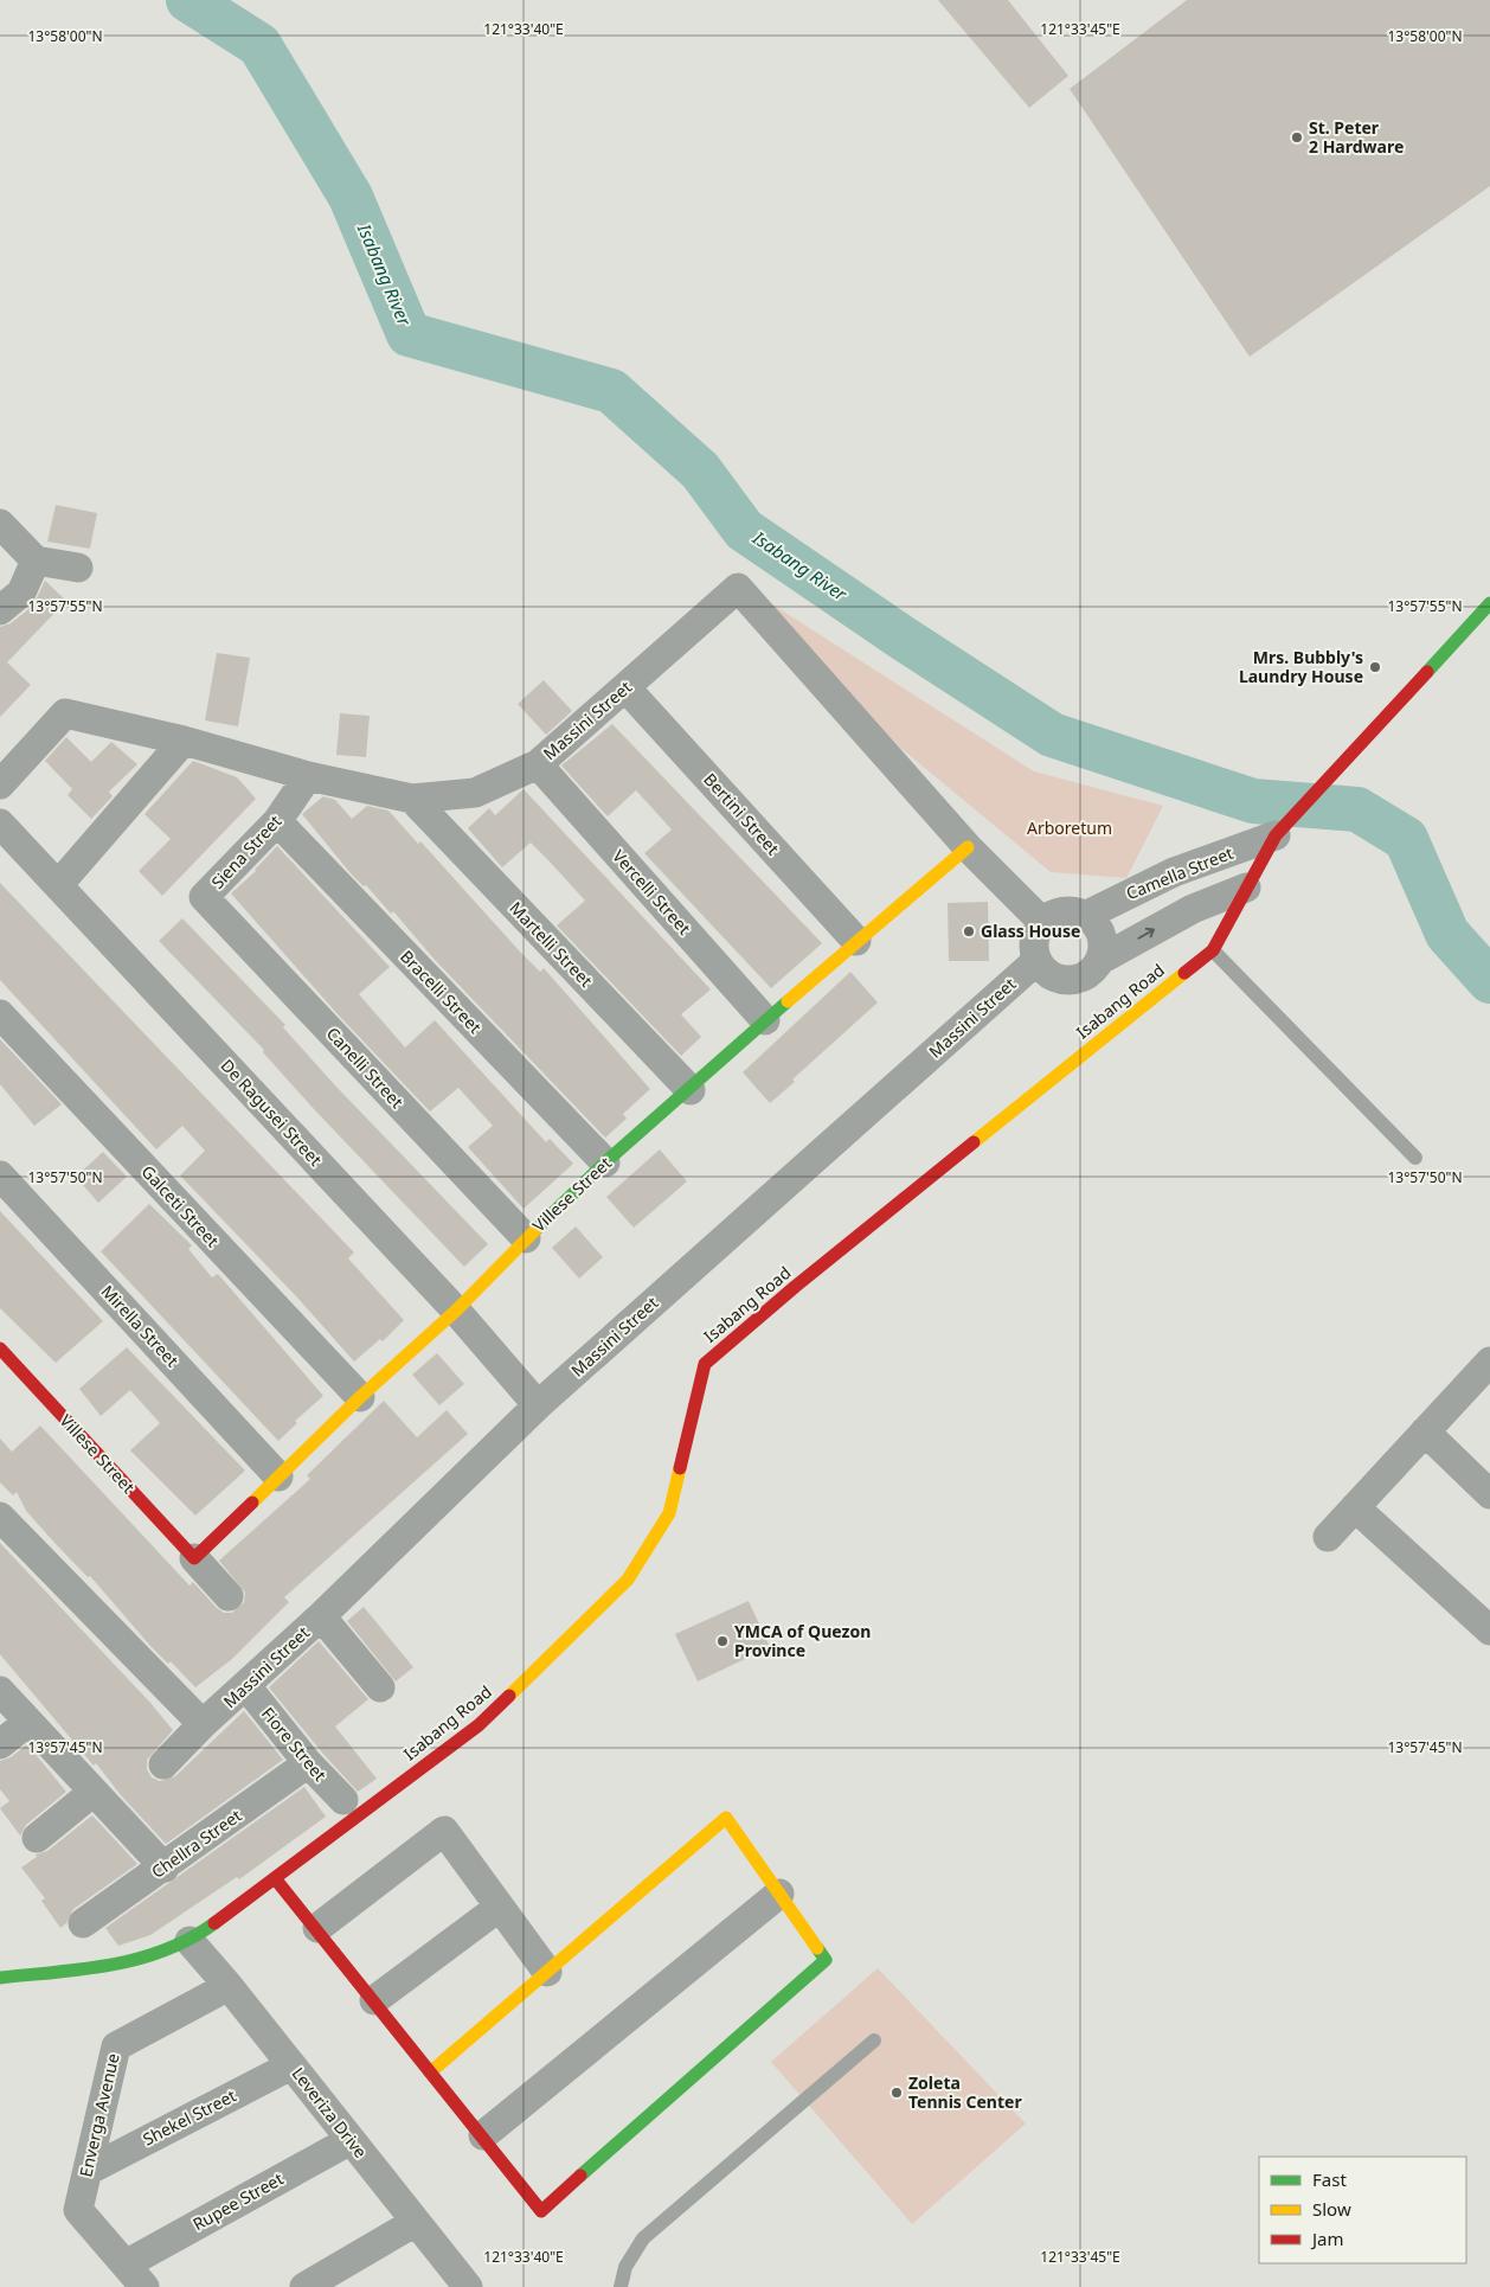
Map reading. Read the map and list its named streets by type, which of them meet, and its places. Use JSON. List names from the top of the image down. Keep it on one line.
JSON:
{"streets":{"street":["Massini Street","Bertini Street","Siena Street","Camella Street","Vercelli Street","Martelli Street","Bracelli Street","Isabang Road","Canelli Street","De Ragusei Street","Villese Street","Galceti Street","Mirella Street","Fiore Street","Chellra Street","Leveriza Drive","Enverga Avenue","Shekel Street","Rupee Street"]},"crossings":[["Massini Street","Bertini Street"],["Massini Street","Siena Street"],["Massini Street","Camella Street"],["Massini Street","Vercelli Street"],["Massini Street","Martelli Street"],["Massini Street","De Ragusei Street"],["Massini Street","Villese Street"],["Massini Street","Fiore Street"],["Bertini Street","Villese Street"],["Siena Street","Bracelli Street"],["Siena Street","Canelli Street"],["Camella Street","Isabang Road"],["Vercelli Street","Villese Street"],["Martelli Street","Villese Street"],["Bracelli Street","Villese Street"],["Isabang Road","Leveriza Drive"],["Canelli Street","Villese Street"],["De Ragusei Street","Villese Street"],["Villese Street","Galceti Street"],["Villese Street","Mirella Street"],["Fiore Street","Chellra Street"],["Leveriza Drive","Enverga Avenue"],["Leveriza Drive","Shekel Street"],["Leveriza Drive","Rupee Street"],["Enverga Avenue","Shekel Street"],["Enverga Avenue","Rupee Street"]],"water":["Isabang River"],"parks":["Arboretum"],"places":["St. Peter 2 Hardware","Mrs. Bubbly's Laundry House","Glass House","YMCA of Quezon Province","Zoleta Tennis Center"],"legend":["Fast","Slow","Jam"],"coordinates":["121°33'40\"E","121°33'45\"E","13°58'00\"N","13°57'55\"N","13°57'50\"N","13°57'45\"N"]}
